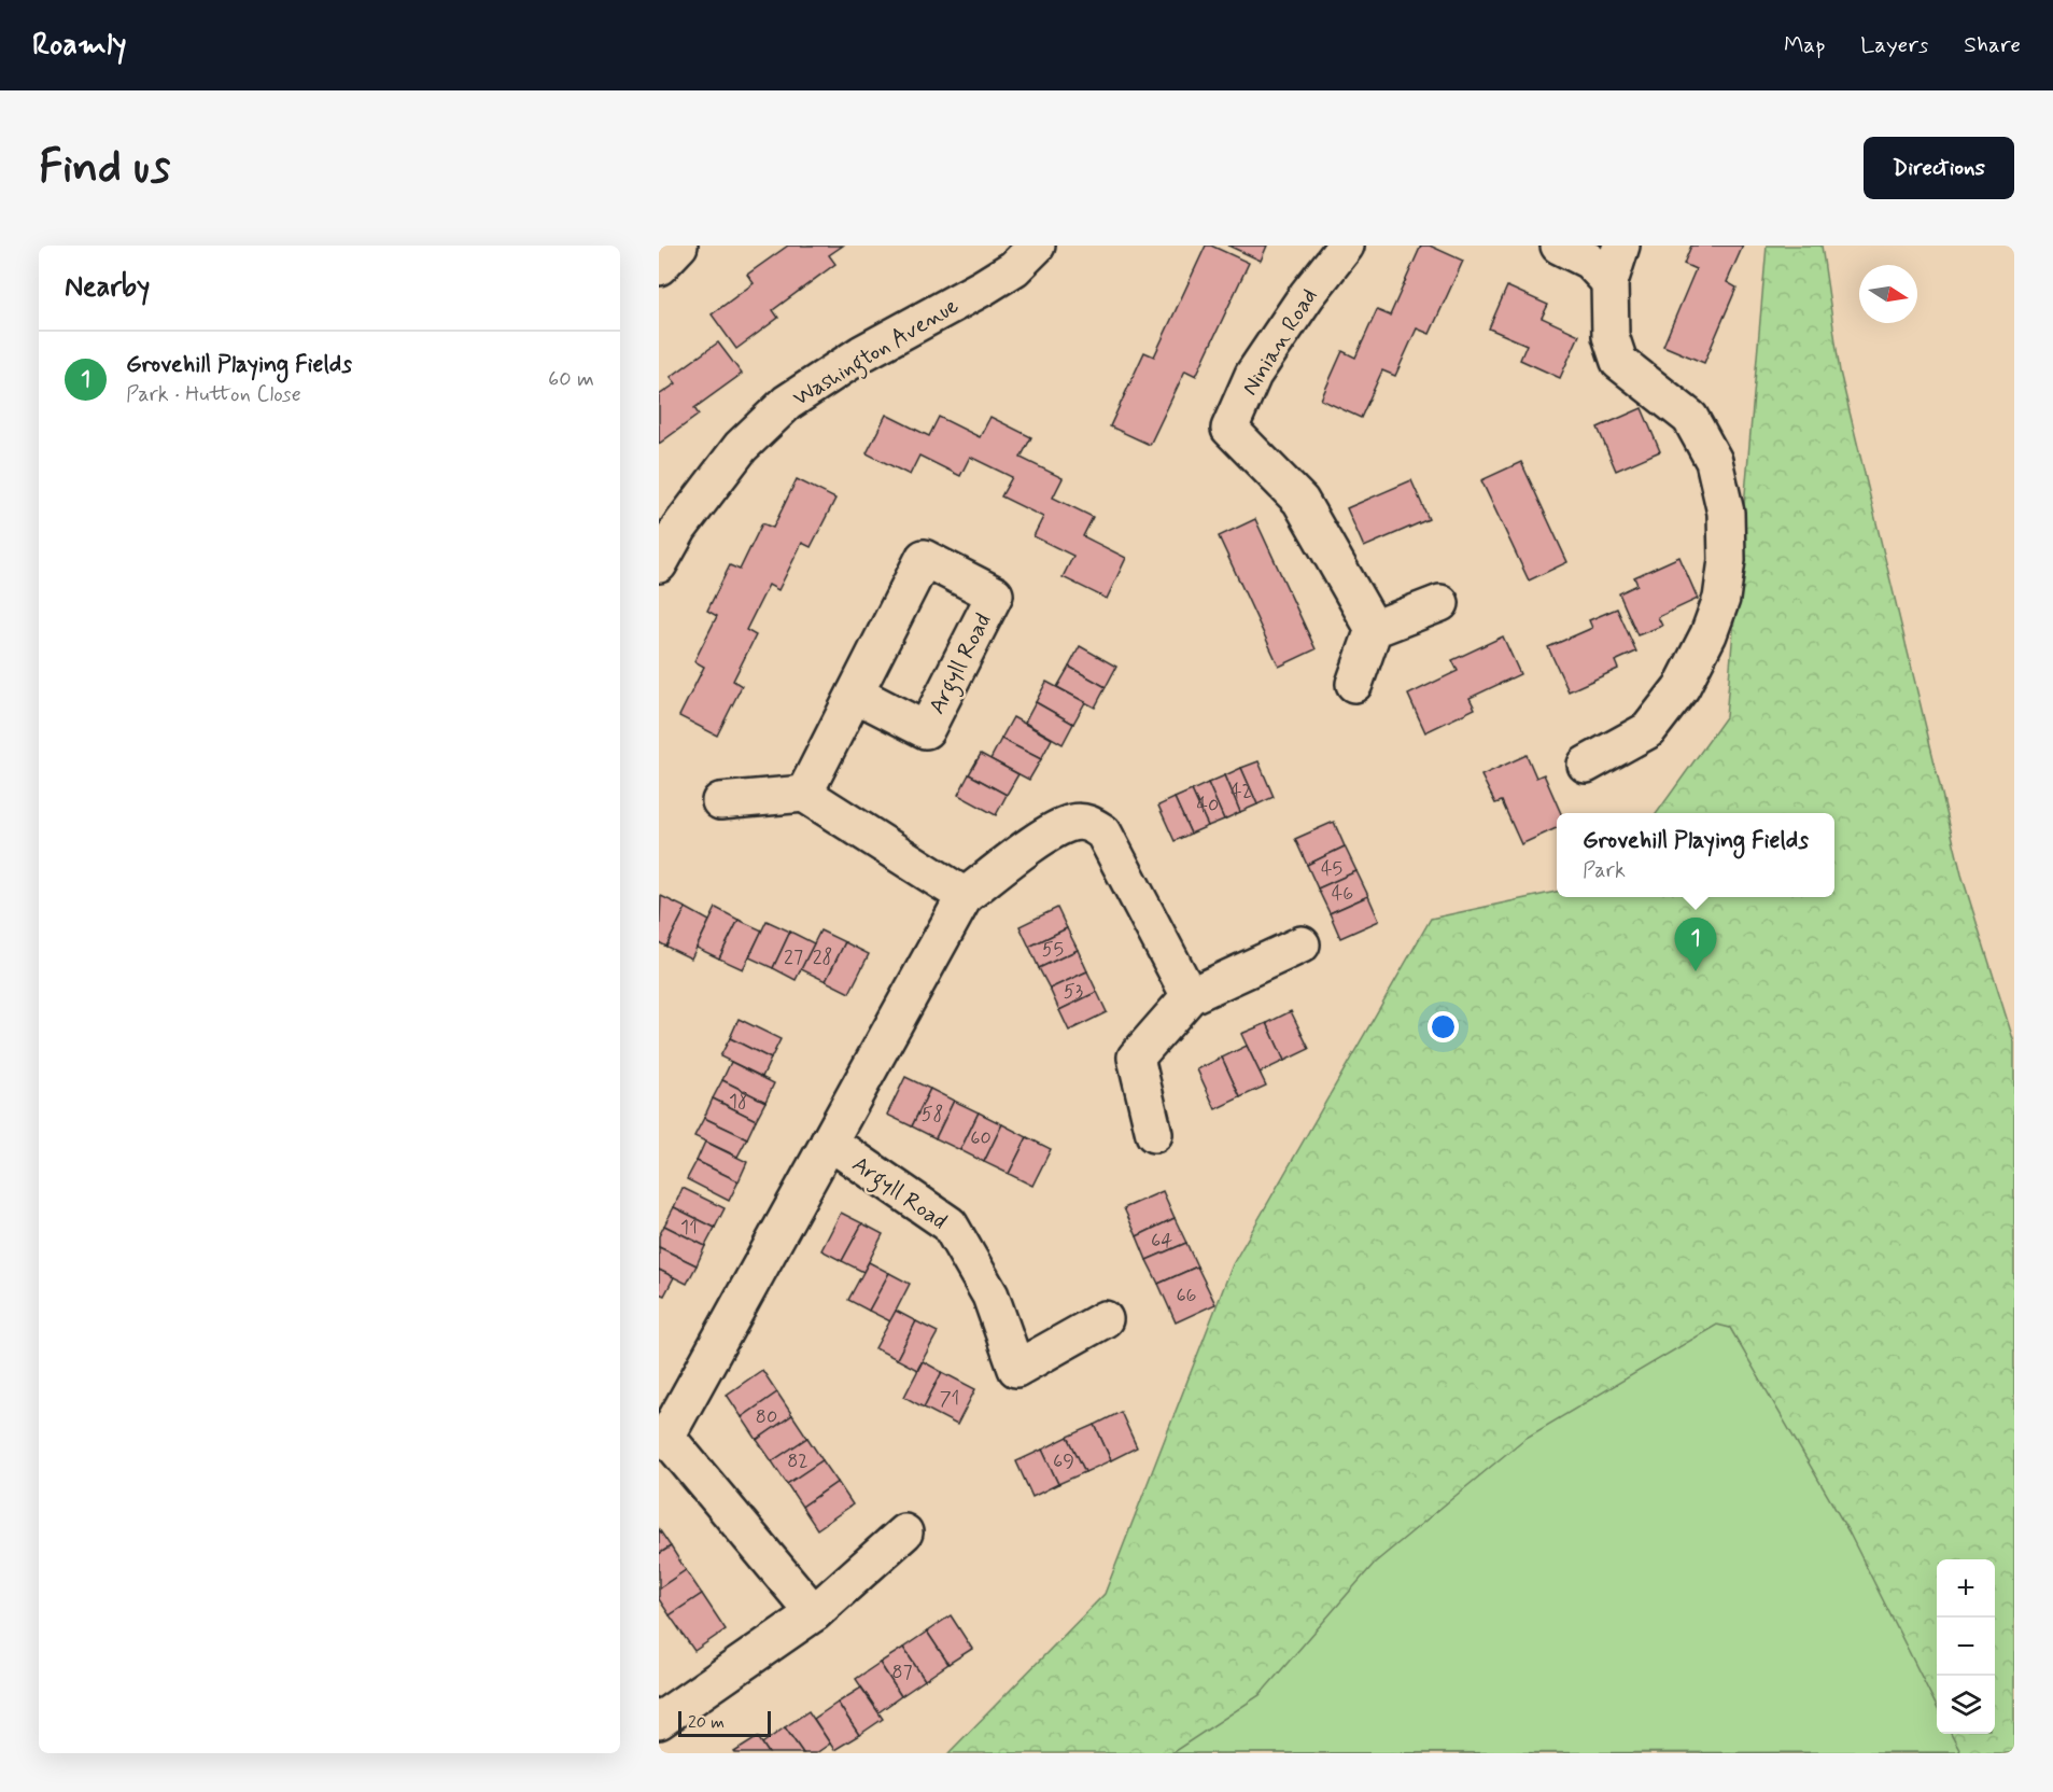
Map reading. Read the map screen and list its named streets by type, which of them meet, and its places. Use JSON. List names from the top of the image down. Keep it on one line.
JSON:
{"streets":{"street":["Ninian Road","Washington Avenue","Argyll Road"]},"house_numbers":["42","40","45","46","55","27","28","53","18","58","60","11","64","66","71","80","82","69","87"],"scale_bar":"20 m","north":"right","page":{"header":"Roamly","nav":["Map","Layers","Share"],"buttons":"Directions","title":"Find us","heading":"Nearby","list":[{"mark":"1","name":"Grovehill Playing Fields","note":"Park · Hutton Close","value":"60 m"}],"popup":["Grovehill Playing Fields","Park"],"pins":"1","map_buttons":["+","−"],"scale":"20 m"}}
